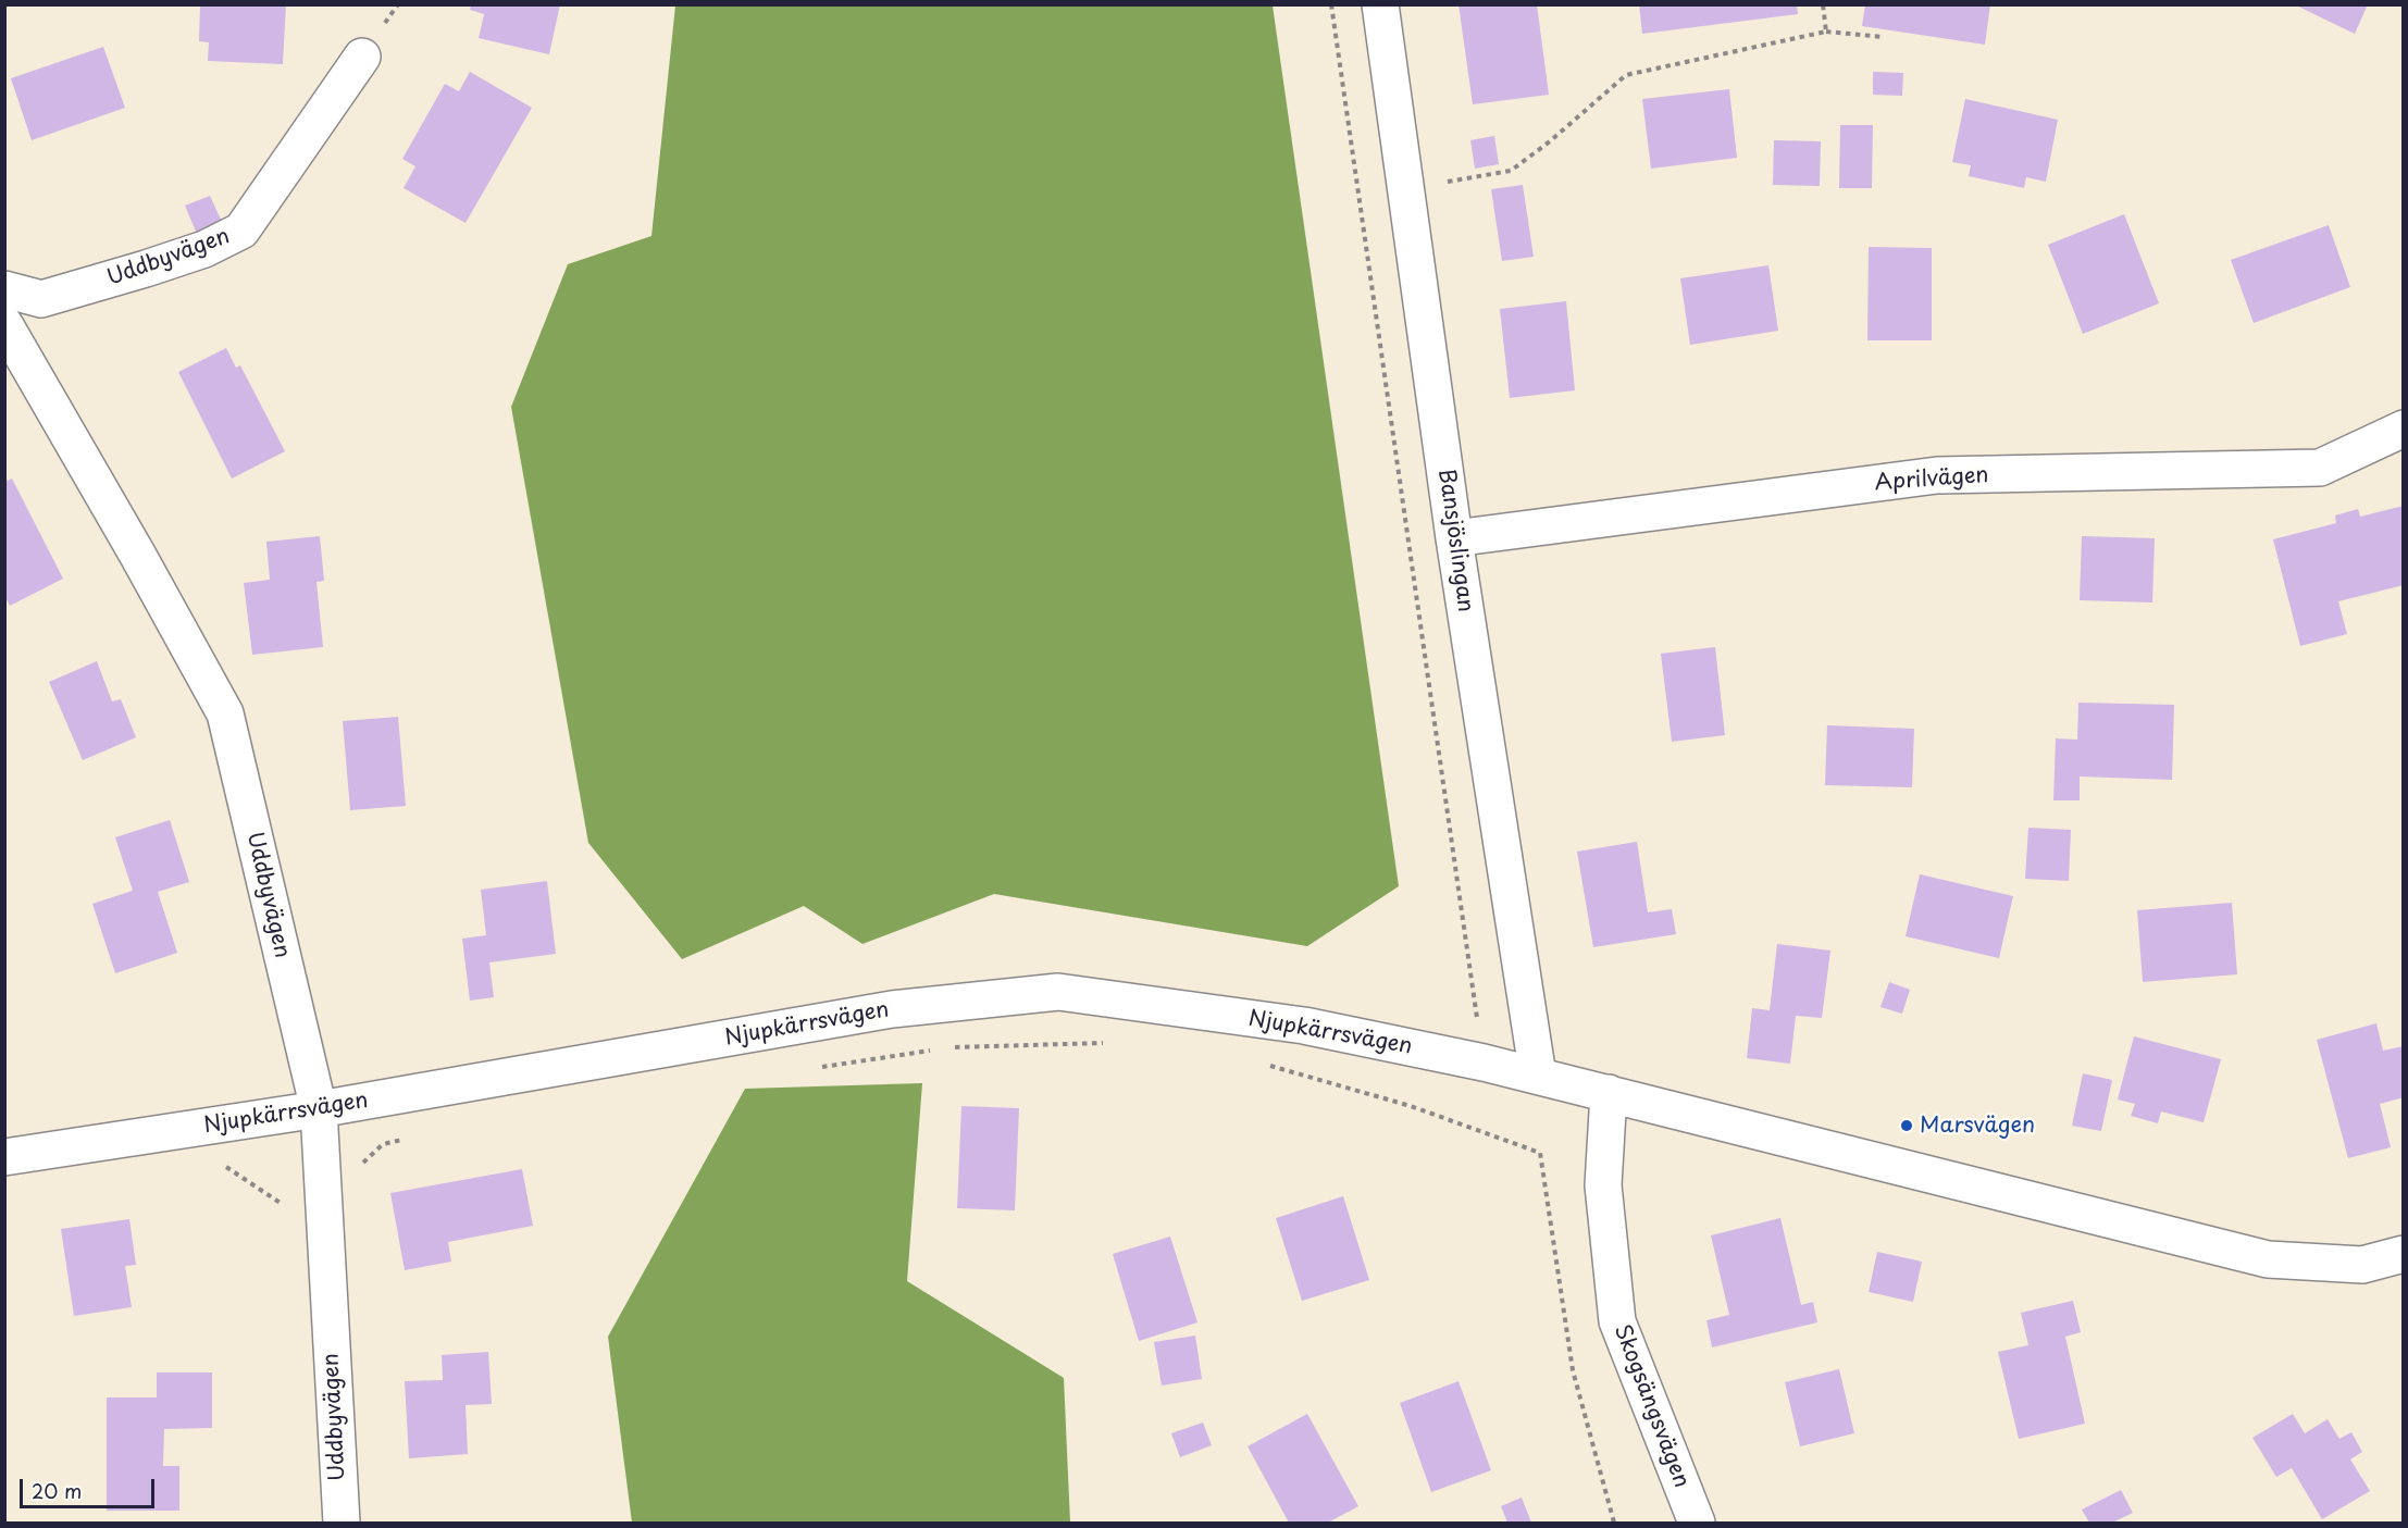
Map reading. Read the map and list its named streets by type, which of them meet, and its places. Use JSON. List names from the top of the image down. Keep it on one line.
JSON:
{"streets":{"street":["Uddbyvägen","Aprilvägen","Bansjöslingan","Njupkärrsvägen","Skogsängsvägen"]},"crossings":[["Uddbyvägen","Njupkärrsvägen"],["Aprilvägen","Bansjöslingan"],["Bansjöslingan","Njupkärrsvägen"],["Njupkärrsvägen","Skogsängsvägen"]],"places":["Marsvägen"],"scale_bar":"20 m"}
